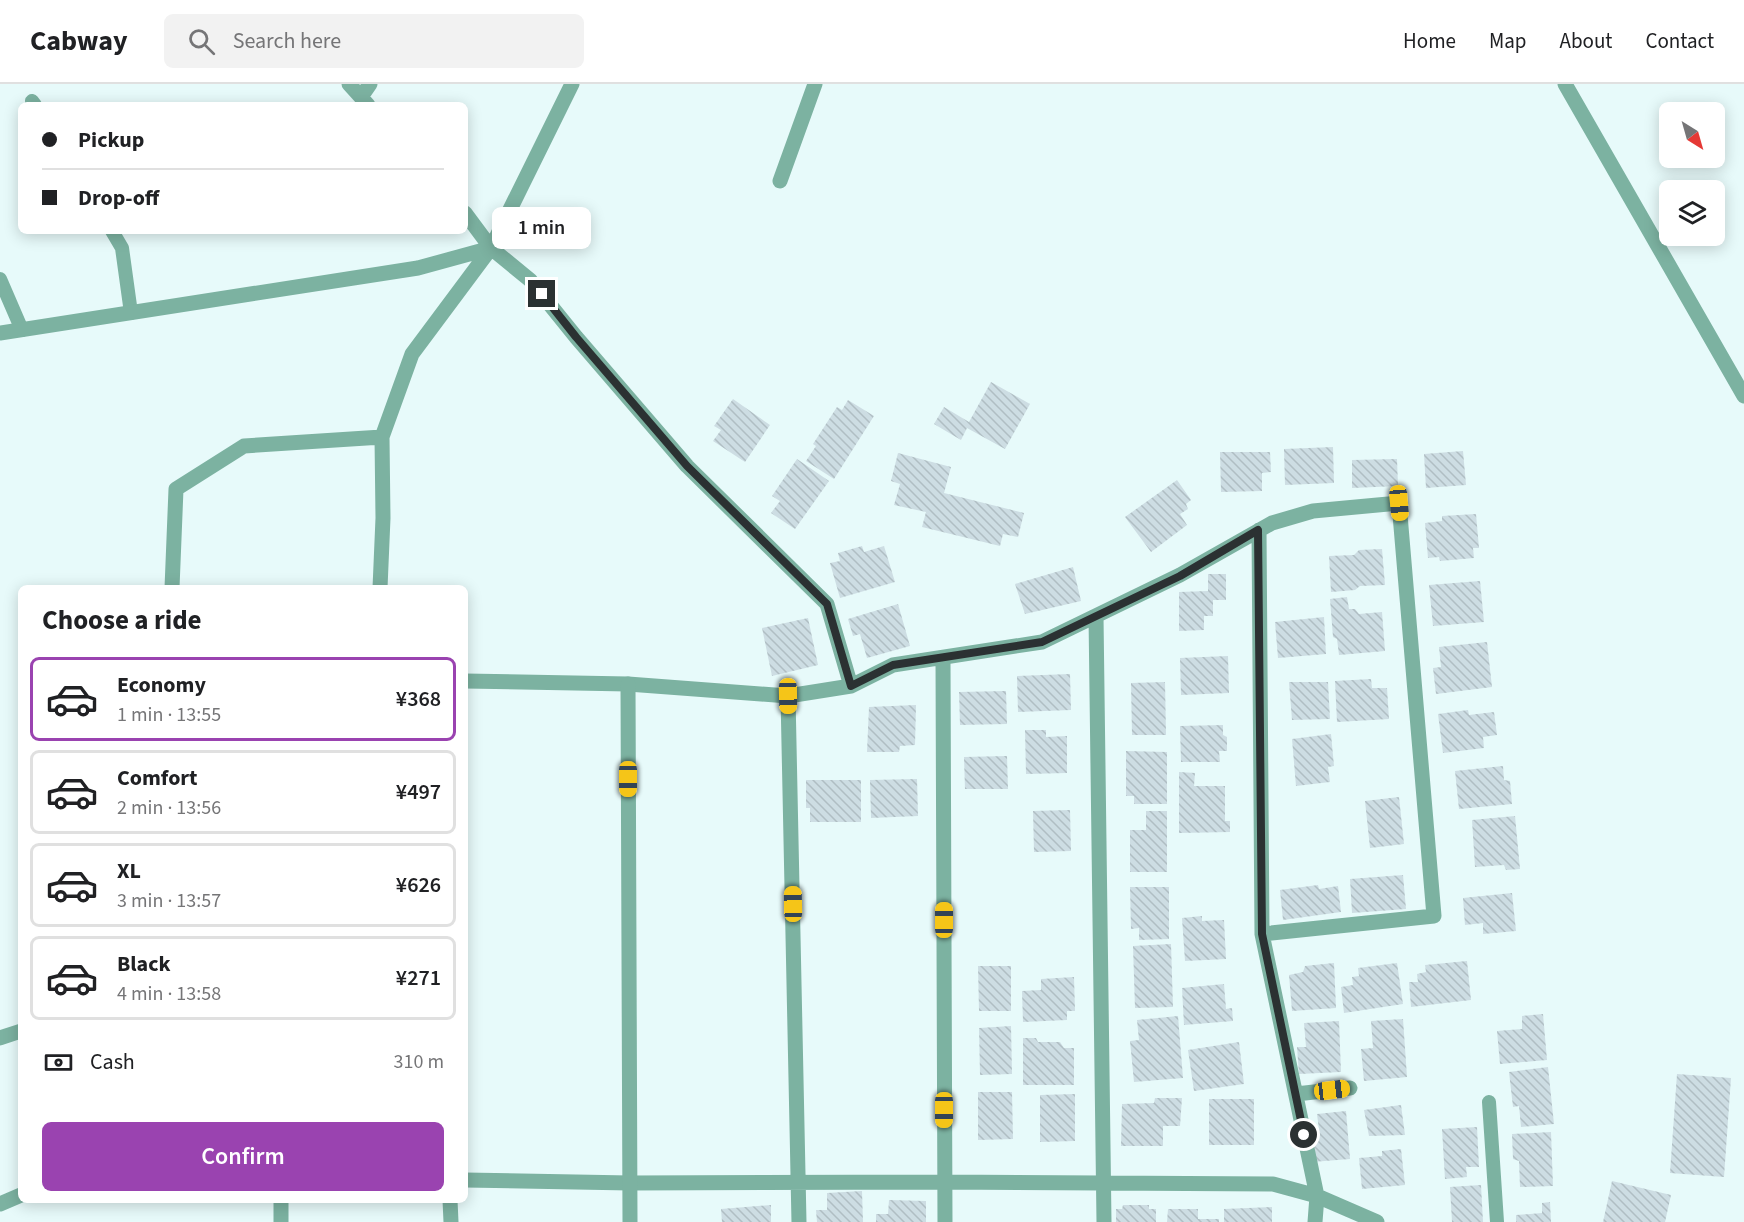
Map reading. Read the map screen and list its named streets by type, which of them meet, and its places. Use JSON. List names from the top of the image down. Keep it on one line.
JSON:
{"north":"bottom right","page":{"header":"Cabway","search":"Search here","nav":["Home","Map","About","Contact"],"banner":["Pickup","Drop-off"],"bubble":"1 min","heading":"Choose a ride","list":[{"name":"Economy","note":"1 min · 13:55","value":"¥368"},{"name":"Comfort","note":"2 min · 13:56","value":"¥497"},{"name":"XL","note":"3 min · 13:57","value":"¥626"},{"name":"Black","note":"4 min · 13:58","value":"¥271"}],"pay":["Cash","310 m"],"buttons":"Confirm"}}
